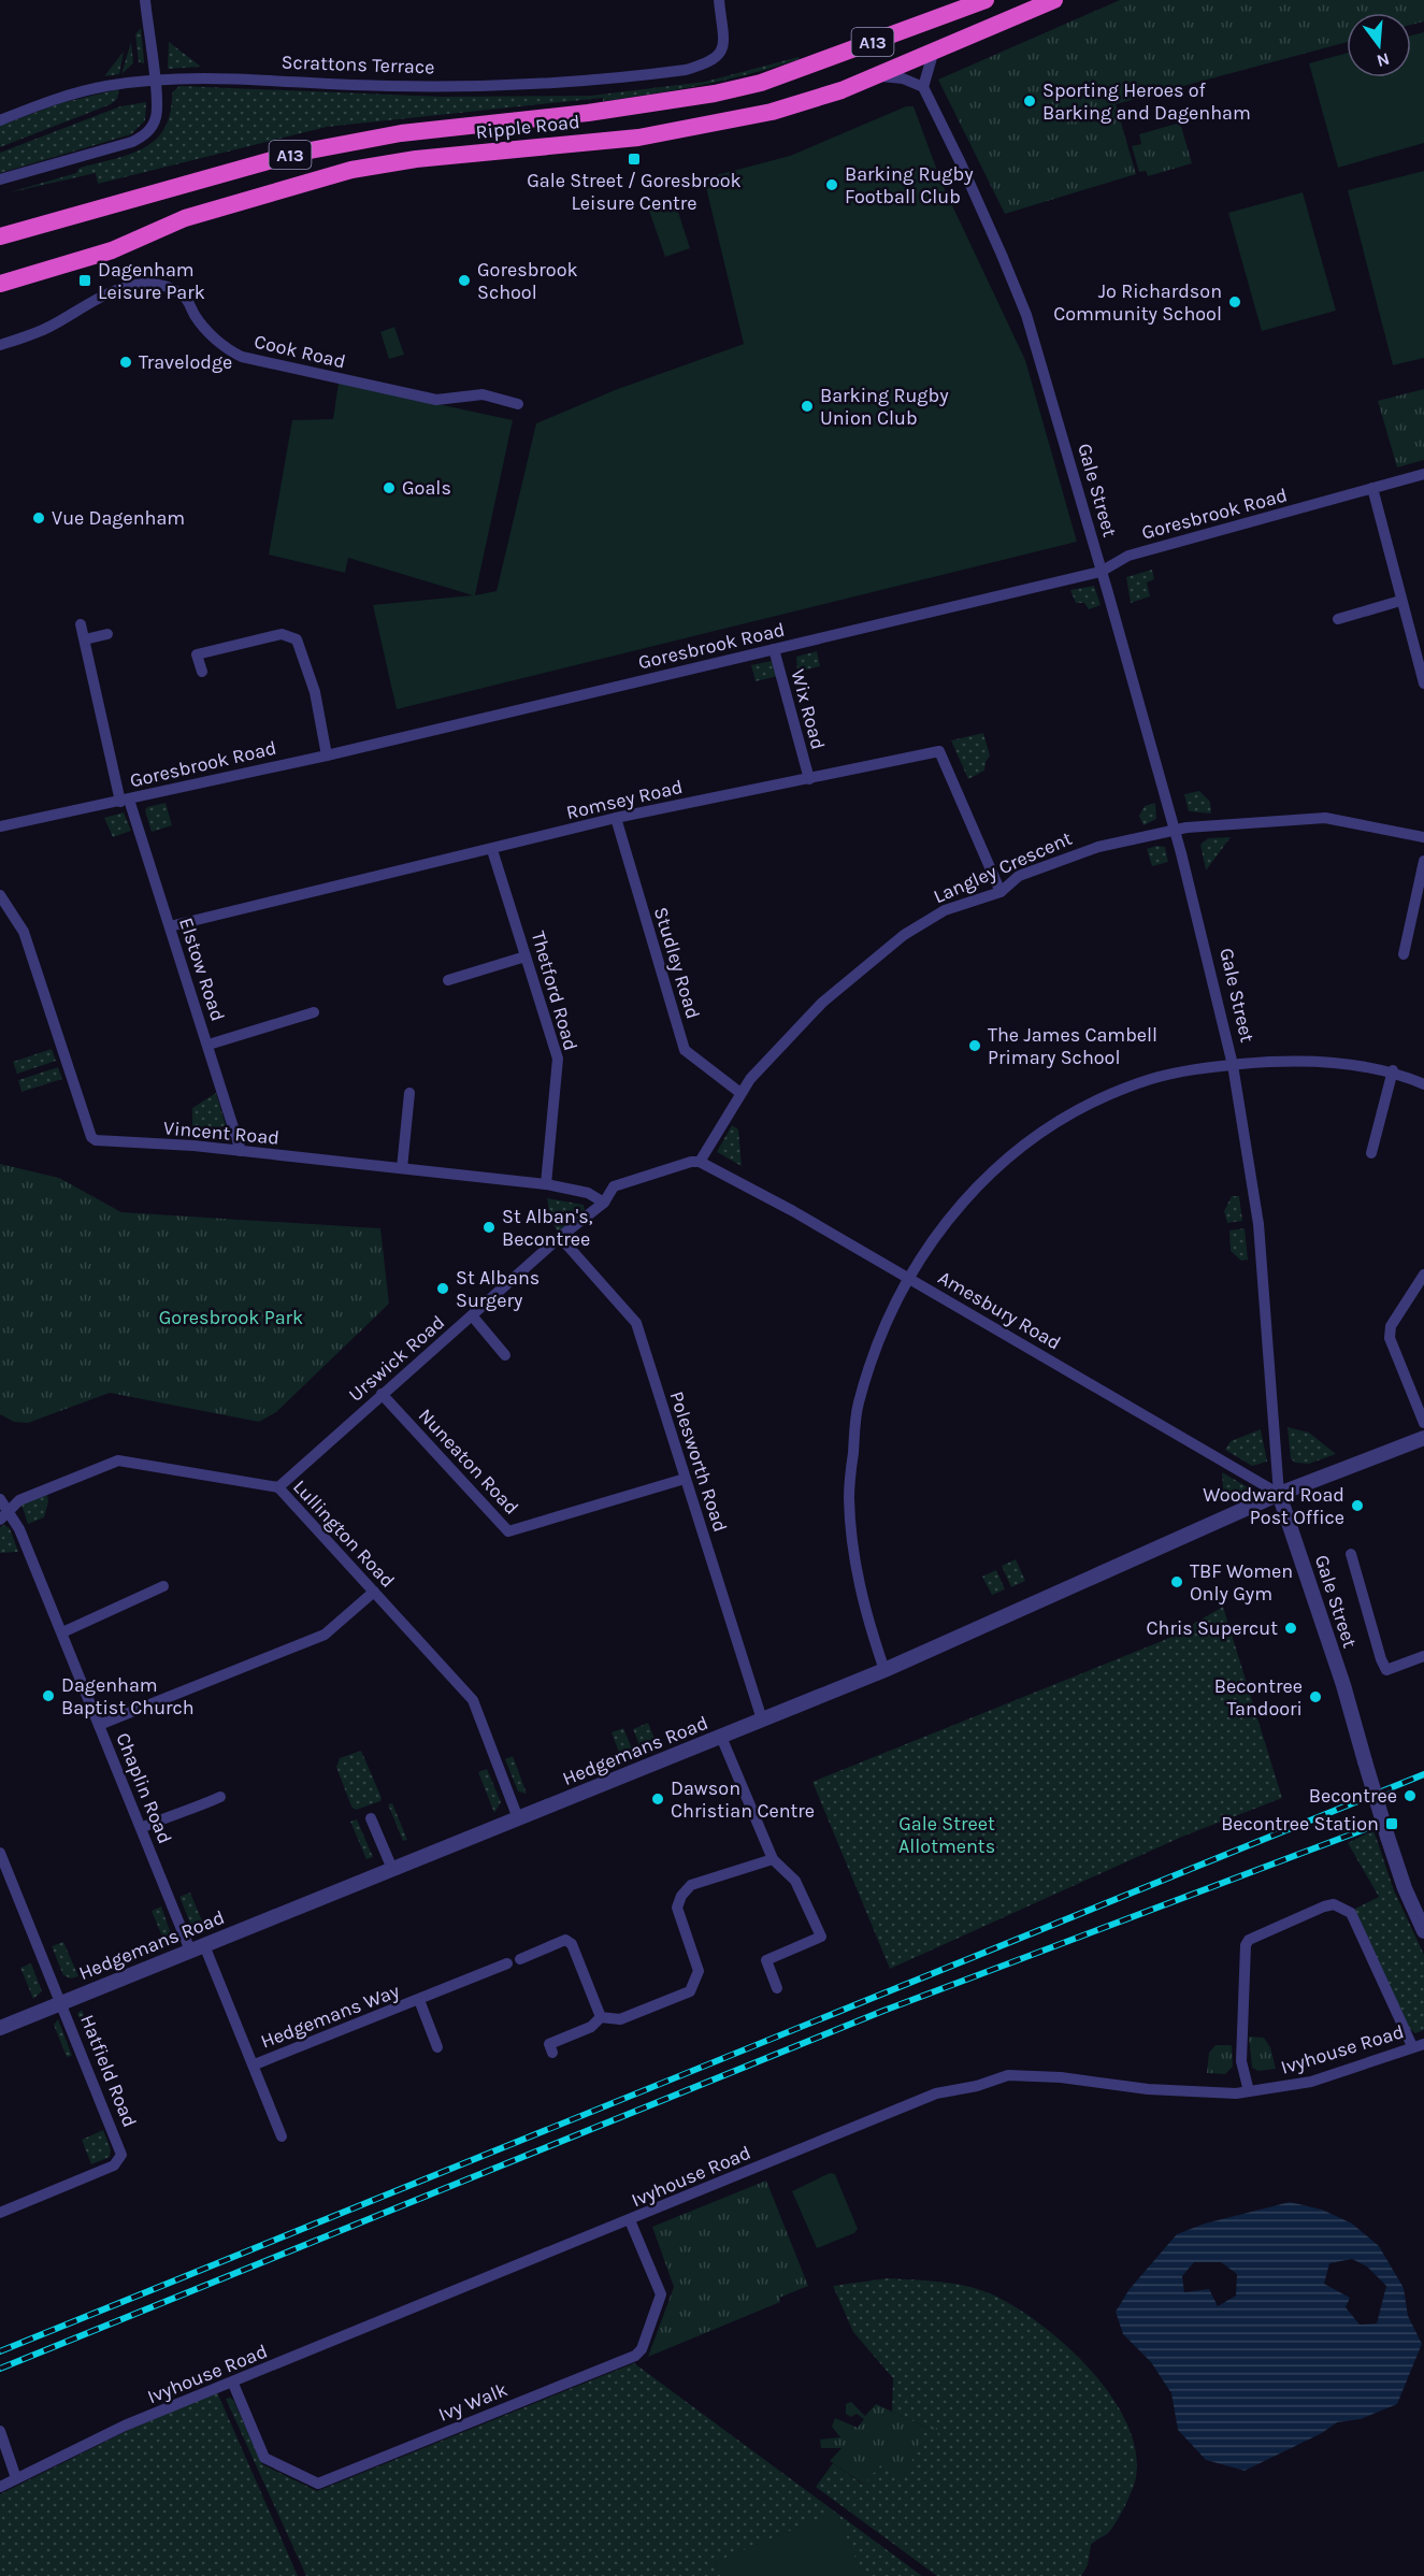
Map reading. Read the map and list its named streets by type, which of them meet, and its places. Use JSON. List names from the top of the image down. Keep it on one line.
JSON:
{"streets":{"highway":["A13","Ripple Road"],"street":["Scrattons Terrace","Cook Road","Gale Street","Goresbrook Road","Wix Road","Romsey Road","Langley Crescent","Studley Road","Elstow Road","Thetford Road","Vincent Road","Amesbury Road","Urswick Road","Nuneaton Road","Polesworth Road","Lullington Road","Hedgemans Road","Chaplin Road","Hedgemans Way","Ivyhouse Road","Hatfield Road","Ivy Walk"]},"crossings":[["Gale Street","Goresbrook Road"],["Gale Street","Langley Crescent"],["Gale Street","Amesbury Road"],["Gale Street","Hedgemans Road"],["Goresbrook Road","Wix Road"],["Goresbrook Road","Elstow Road"],["Wix Road","Romsey Road"],["Romsey Road","Langley Crescent"],["Romsey Road","Studley Road"],["Romsey Road","Elstow Road"],["Romsey Road","Thetford Road"],["Langley Crescent","Studley Road"],["Langley Crescent","Amesbury Road"],["Langley Crescent","Urswick Road"],["Elstow Road","Vincent Road"],["Thetford Road","Vincent Road"],["Vincent Road","Urswick Road"],["Amesbury Road","Urswick Road"],["Amesbury Road","Hedgemans Road"],["Urswick Road","Nuneaton Road"],["Urswick Road","Polesworth Road"],["Urswick Road","Lullington Road"],["Nuneaton Road","Polesworth Road"],["Polesworth Road","Hedgemans Road"],["Lullington Road","Hedgemans Road"],["Lullington Road","Chaplin Road"],["Hedgemans Road","Chaplin Road"],["Hedgemans Road","Hedgemans Way"],["Hedgemans Road","Hatfield Road"],["Chaplin Road","Hedgemans Way"],["Ivyhouse Road","Ivy Walk"]],"parks":["Goresbrook Park","Gale Street Allotments"],"places":{"other":["Sporting Heroes of Barking and Dagenham","Barking Rugby Football Club","Goresbrook School","Jo Richardson Community School","Travelodge","Barking Rugby Union Club","Goals","Vue Dagenham","The James Cambell Primary School","St Alban's, Becontree","St Albans Surgery","Woodward Road Post Office","TBF Women Only Gym","Chris Supercut","Dagenham Baptist Church","Becontree Tandoori","Becontree","Dawson Christian Centre"],"transit":["Gale Street / Goresbrook Leisure Centre","Dagenham Leisure Park","Becontree Station"]},"north":"bottom"}
